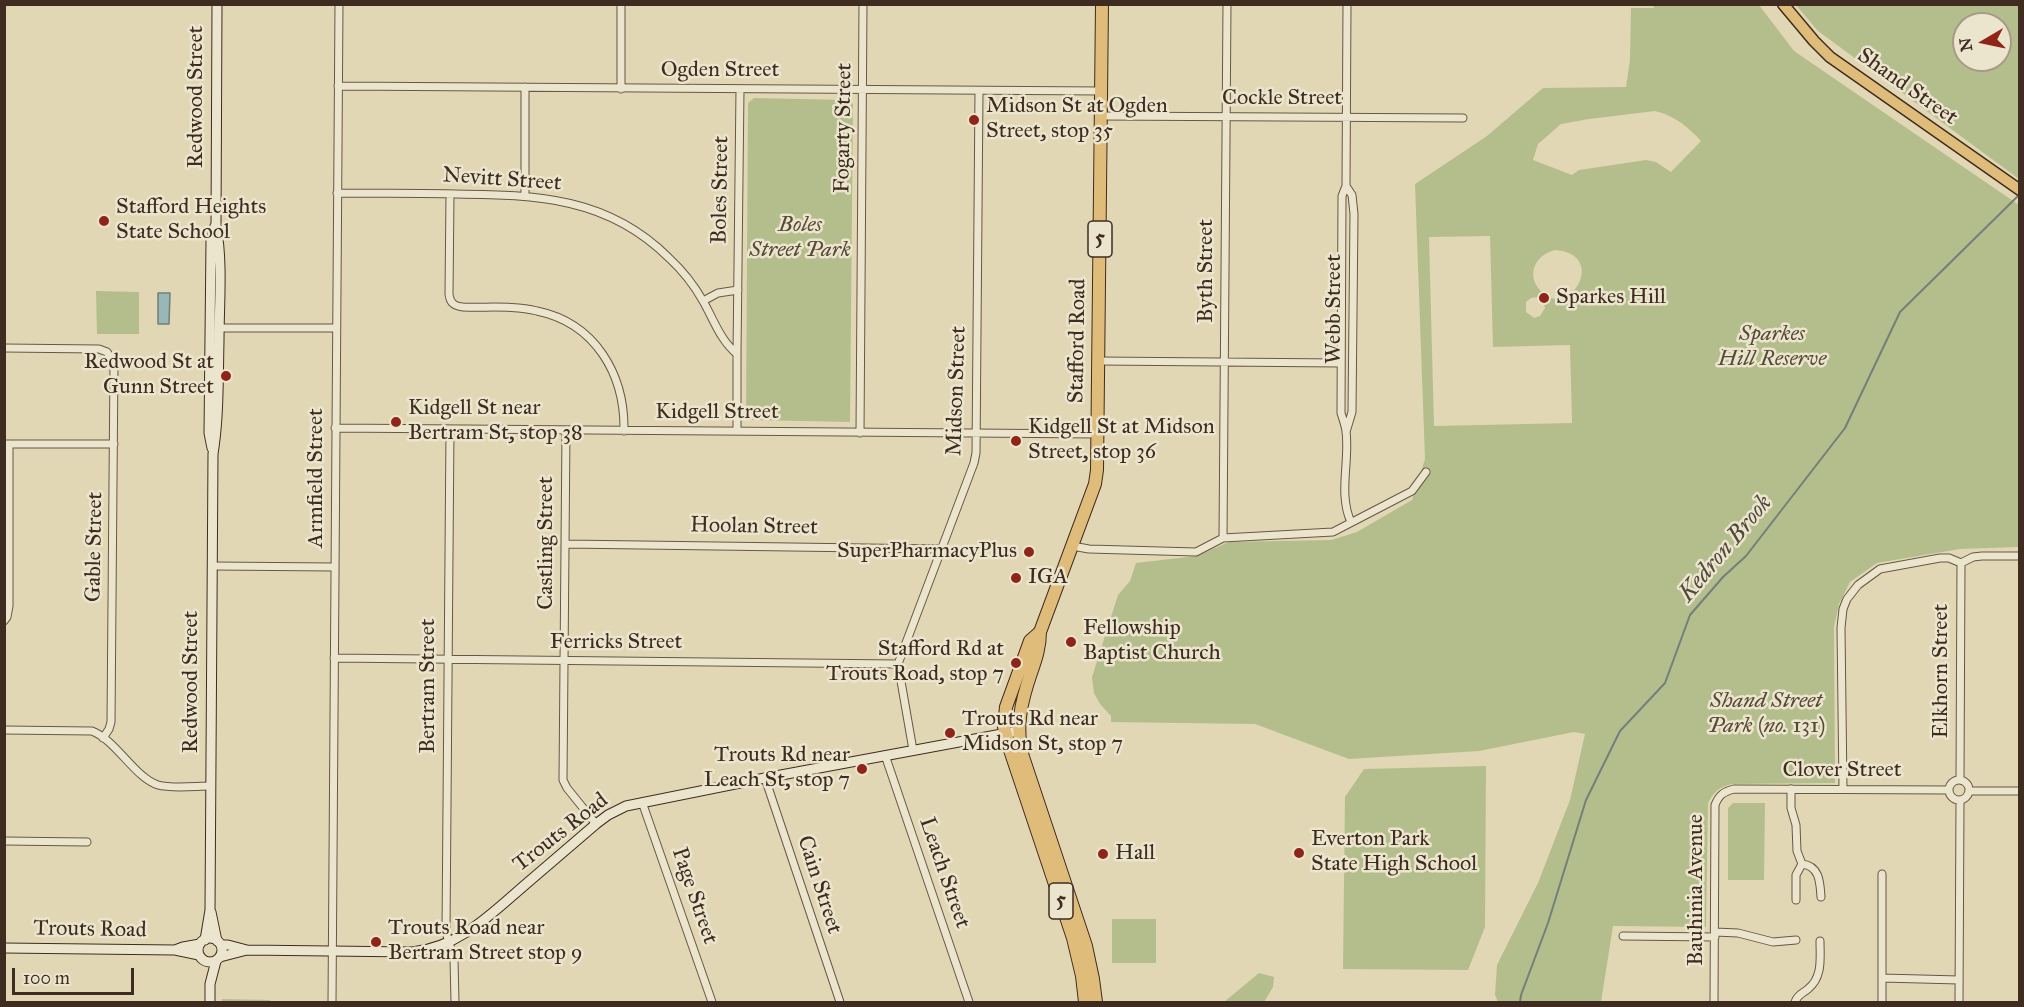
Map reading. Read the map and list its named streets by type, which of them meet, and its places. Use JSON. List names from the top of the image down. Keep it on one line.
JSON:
{"streets":{"highway":["5","Stafford Road"],"main road":["Shand Street"],"street":["Ogden Street","Redwood Street","Cockle Street","Fogarty Street","Nevitt Street","Boles Street","Byth Street","Webb Street","Midson Street","Kidgell Street","Armfield Street","Hoolan Street","Castling Street","Gable Street","Ferricks Street","Elkhorn Street","Bertram Street","Clover Street","Trouts Road","Leach Street","Cain Street","Bauhinia Avenue","Page Street"]},"crossings":[["Ogden Street","Fogarty Street"],["Ogden Street","Boles Street"],["Ogden Street","Stafford Road"],["Ogden Street","Midson Street"],["Ogden Street","Armfield Street"],["Redwood Street","Trouts Road"],["Cockle Street","Byth Street"],["Cockle Street","Webb Street"],["Cockle Street","Stafford Road"],["Fogarty Street","Kidgell Street"],["Nevitt Street","Boles Street"],["Nevitt Street","Armfield Street"],["Stafford Road","Kidgell Street"],["Stafford Road","Trouts Road"],["Midson Street","Kidgell Street"],["Midson Street","Hoolan Street"],["Midson Street","Ferricks Street"],["Kidgell Street","Armfield Street"],["Kidgell Street","Castling Street"],["Kidgell Street","Bertram Street"],["Armfield Street","Ferricks Street"],["Armfield Street","Trouts Road"],["Hoolan Street","Castling Street"],["Castling Street","Ferricks Street"],["Castling Street","Trouts Road"],["Ferricks Street","Bertram Street"],["Elkhorn Street","Clover Street"],["Bertram Street","Trouts Road"],["Clover Street","Bauhinia Avenue"],["Trouts Road","Leach Street"],["Trouts Road","Cain Street"],["Trouts Road","Page Street"]],"water":["Kedron Brook"],"parks":["Boles Street Park","Sparkes Hill Reserve","Shand Street Park (no. 131)"],"places":["Midson St at Ogden Street, stop 35","Stafford Heights State School","Sparkes Hill","Redwood St at Gunn Street","Kidgell St near Bertram St, stop 38","Kidgell St at Midson Street, stop 36","SuperPharmacyPlus","IGA","Fellowship Baptist Church","Stafford Rd at Trouts Road, stop 7","Trouts Rd near Midson St, stop 7","Trouts Rd near Leach St, stop 7","Everton Park State High School","Hall","Trouts Road near Bertram Street stop 9"],"scale_bar":"100 m","north":"left"}
